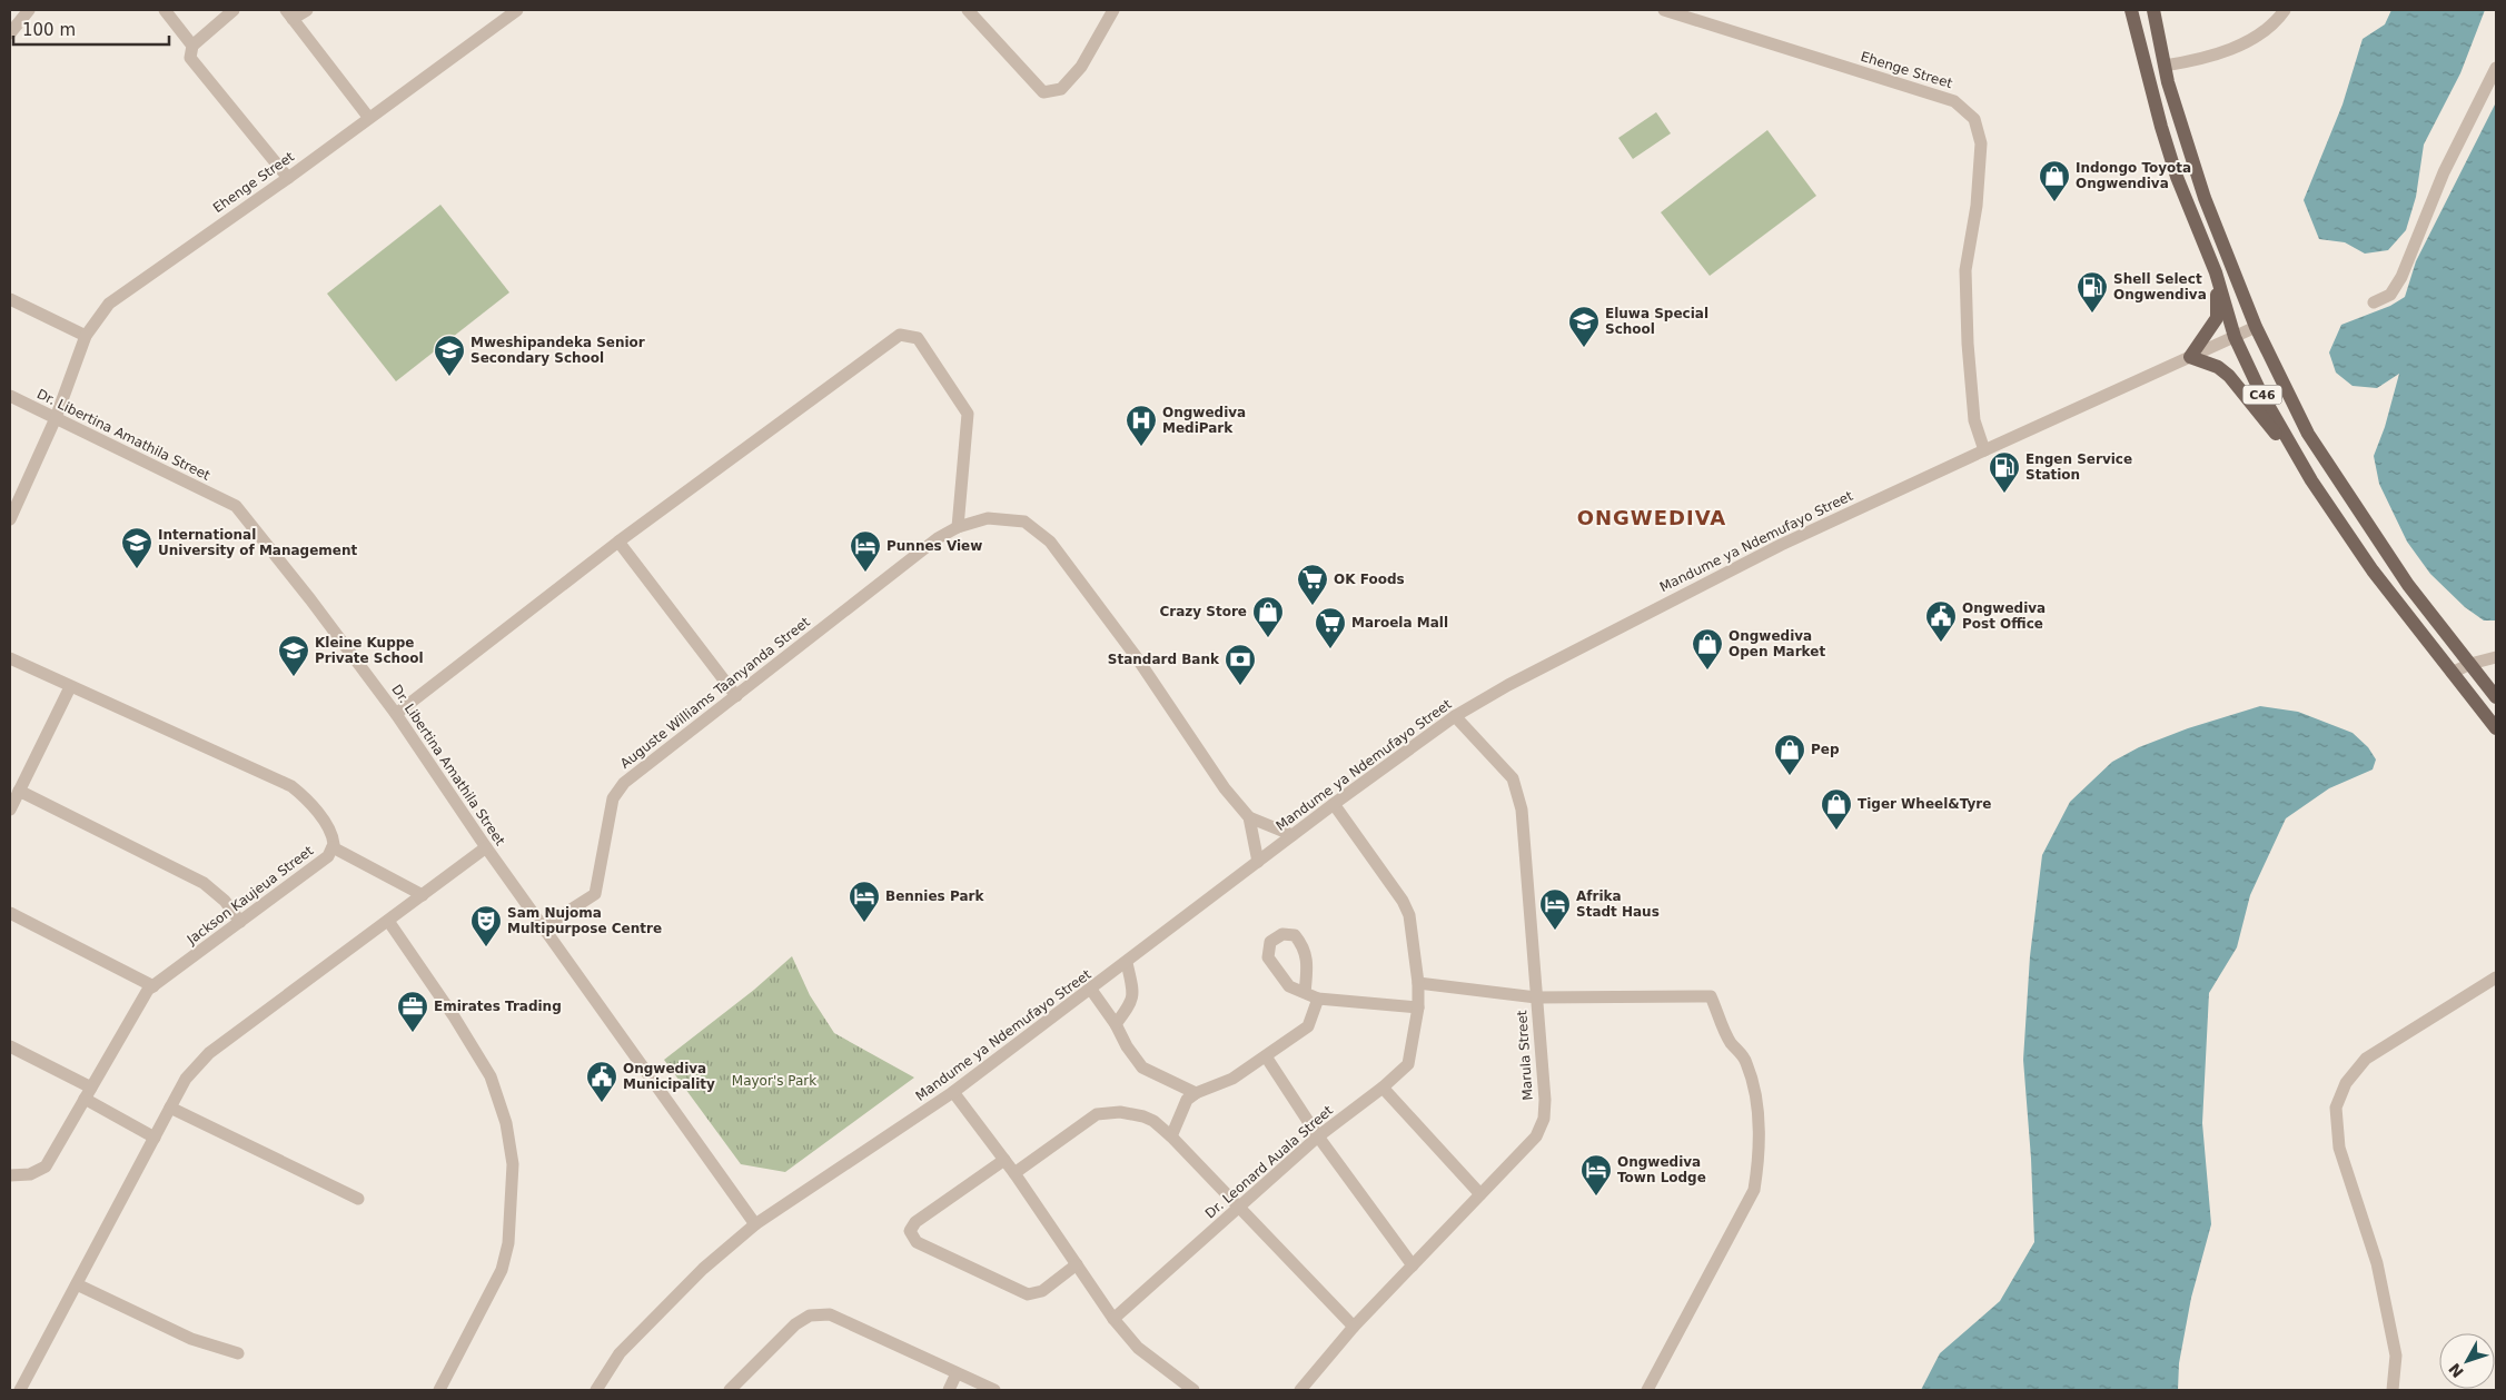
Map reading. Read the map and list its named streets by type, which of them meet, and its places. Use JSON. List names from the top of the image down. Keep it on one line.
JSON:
{"streets":{"main road":["C46"],"street":["Ehenge Street","Dr. Libertina Amathila Street","Mandume ya Ndemufayo Street","Auguste Williams Taanyanda Street","Jackson Kaujeua Street","Marula Street","Dr. Leonard Auala Street"]},"crossings":[["Ehenge Street","Dr. Libertina Amathila Street"],["Ehenge Street","Mandume ya Ndemufayo Street"],["C46","Mandume ya Ndemufayo Street"],["Dr. Libertina Amathila Street","Mandume ya Ndemufayo Street"],["Dr. Libertina Amathila Street","Auguste Williams Taanyanda Street"],["Mandume ya Ndemufayo Street","Marula Street"],["Mandume ya Ndemufayo Street","Dr. Leonard Auala Street"]],"districts":["ONGWEDIVA"],"parks":["Mayor's Park"],"places":{"shop":["Indongo Toyota Ongwendiva","Crazy Store","Ongwediva Open Market","Pep","Tiger Wheel&Tyre"],"fuel station":["Shell Select Ongwendiva","Engen Service Station"],"school or university":["Eluwa Special School","Mweshipandeka Senior Secondary School","International University of Management","Kleine Kuppe Private School"],"hospital":["Ongwediva MediPark"],"hotel":["Punnes View","Bennies Park","Afrika Stadt Haus","Ongwediva Town Lodge"],"supermarket":["OK Foods","Maroela Mall"],"public building":["Ongwediva Post Office","Ongwediva Municipality"],"bank":["Standard Bank"],"theatre":["Sam Nujoma Multipurpose Centre"],"office":["Emirates Trading"]},"scale_bar":"100 m","north":"bottom left"}
